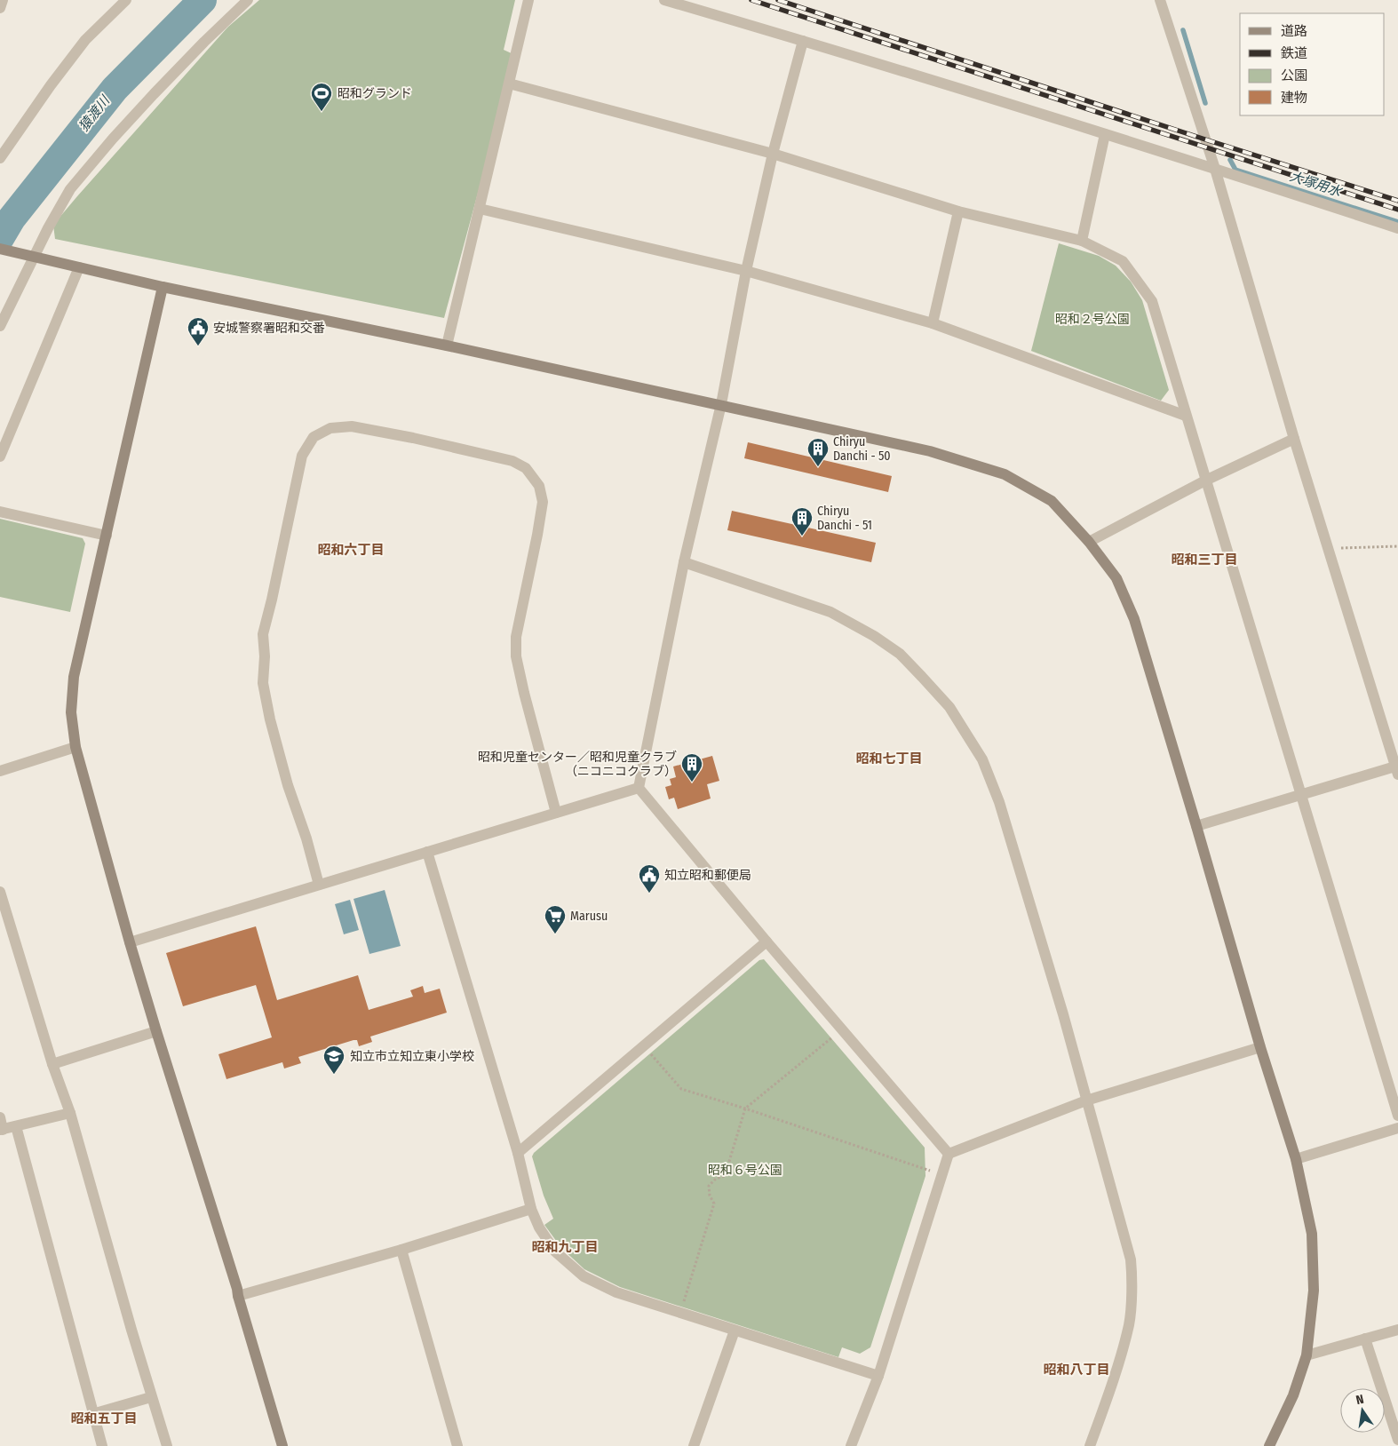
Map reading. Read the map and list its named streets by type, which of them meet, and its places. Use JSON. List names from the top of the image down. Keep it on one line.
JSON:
{"districts":["昭和六丁目","昭和三丁目","昭和七丁目","昭和九丁目","昭和八丁目","昭和五丁目"],"water":["猿渡川","大塚用水"],"parks":["昭和２号公園","昭和６号公園"],"places":{"sports":["昭和グランド"],"public building":["安城警察署昭和交番","知立昭和郵便局"],"building":["Chiryu Danchi - 50","Chiryu Danchi - 51","昭和児童センター／昭和児童クラブ （ニコニコクラブ）"],"supermarket":["Marusu"],"school or university":["知立市立知立東小学校"]},"legend":["道路","鉄道","公園","建物"],"north":"top"}
